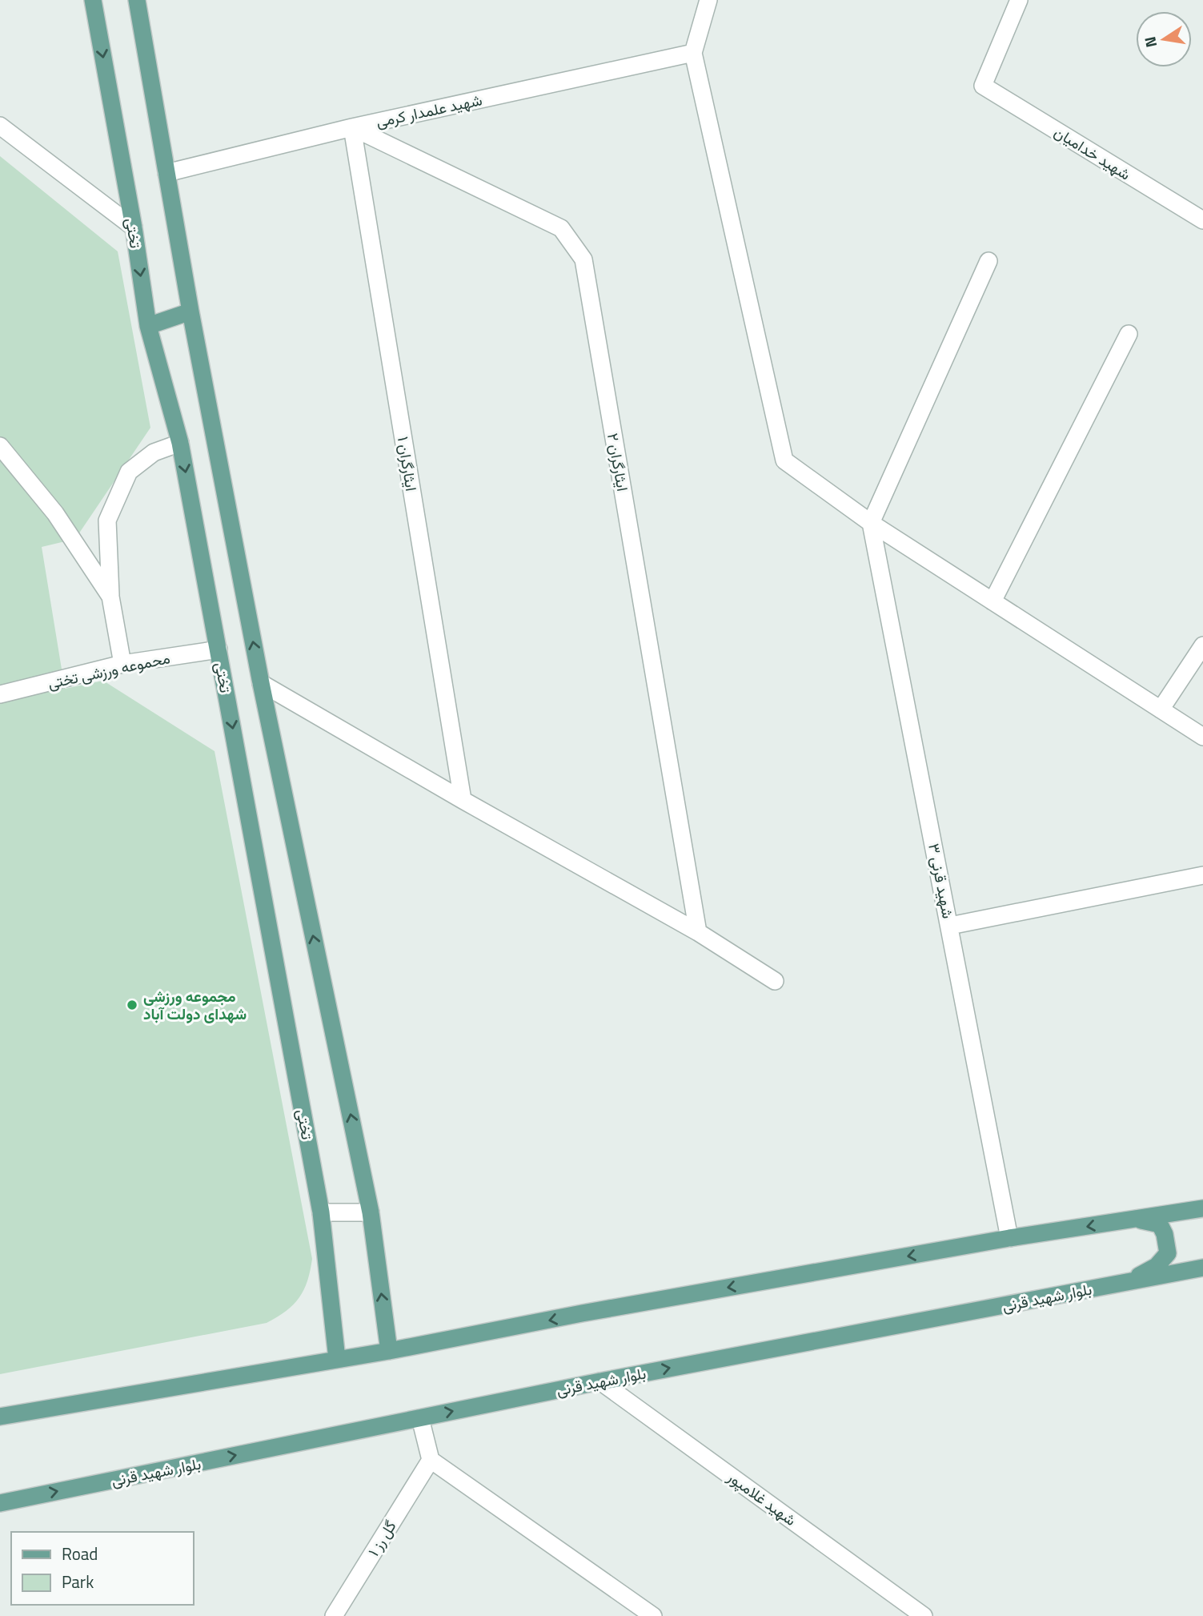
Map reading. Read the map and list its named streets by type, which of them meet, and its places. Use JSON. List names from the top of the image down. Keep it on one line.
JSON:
{"streets":{"main road":["تختی","بلوار شهید قرنی"],"street":["شهید علمدار کرمی","شهید خدامیان","ایثارگران ۲","ایثارگران ۱","محموعه ورزشی تختی","شهید قرنی ۳","شهید غلامپور","گل رز ۱"]},"crossings":[["شهید علمدار کرمی","ایثارگران ۲"],["شهید علمدار کرمی","ایثارگران ۱"],["تختی","محموعه ورزشی تختی"],["ایثارگران ۲","ایثارگران ۱"],["بلوار شهید قرنی","شهید غلامپور"]],"places":["مجموعه ورزشی شهدای دولت آباد"],"legend":["Road","Park"],"north":"left"}
